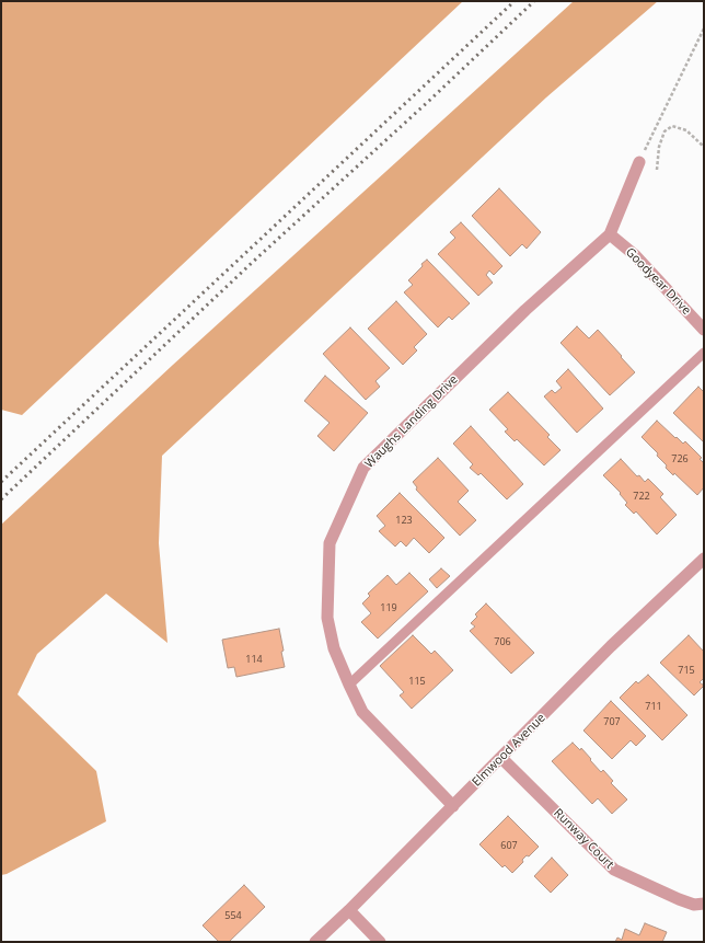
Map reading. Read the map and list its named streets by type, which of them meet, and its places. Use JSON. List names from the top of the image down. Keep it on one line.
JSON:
{"streets":{"street":["Goodyear Drive","Waughs Landing Drive","Elmwood Avenue","Runway Court"]},"crossings":[["Goodyear Drive","Waughs Landing Drive"],["Waughs Landing Drive","Elmwood Avenue"],["Elmwood Avenue","Runway Court"]],"house_numbers":["726","722","123","119","706","114","715","115","711","707","607","554"]}
